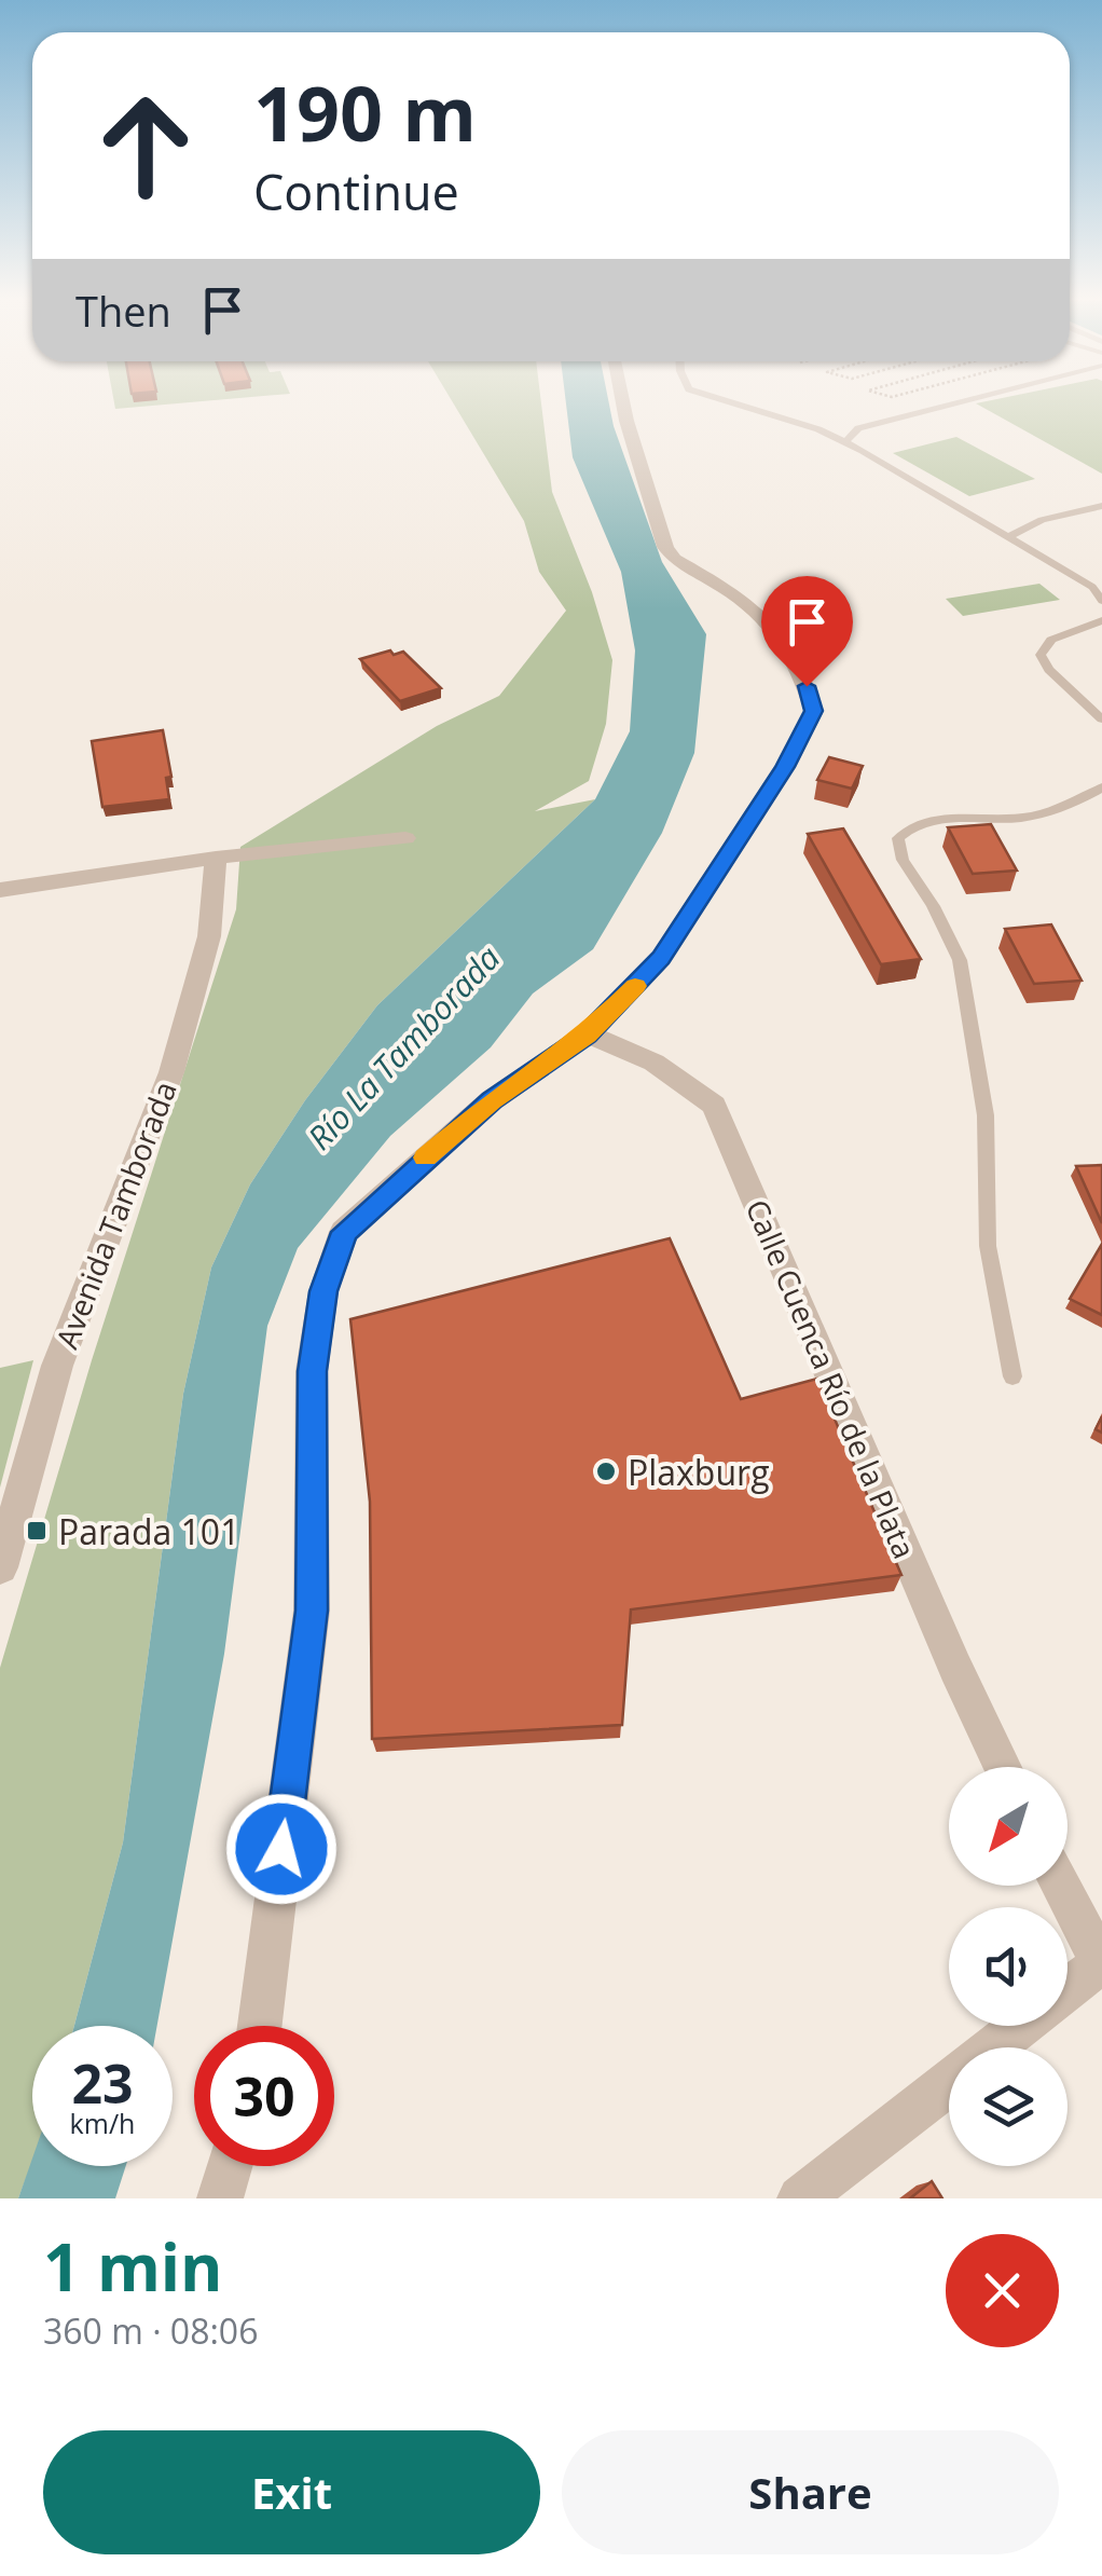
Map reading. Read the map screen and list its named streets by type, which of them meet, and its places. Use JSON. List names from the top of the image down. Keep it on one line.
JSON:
{"streets":{"street":["Avenida Tamborada","Calle Cuenca Río de la Plata"]},"water":["Río La Tamborada"],"places":{"other":["Plaxburg"],"transit":["Parada 101"]},"north":"bottom left","page":{"turn":["190 m","Continue"],"then":"Then","speed":"23 km/h","limit":"30","heading":["1 min","360 m · 08:06"],"buttons":["Exit","Share"]}}
